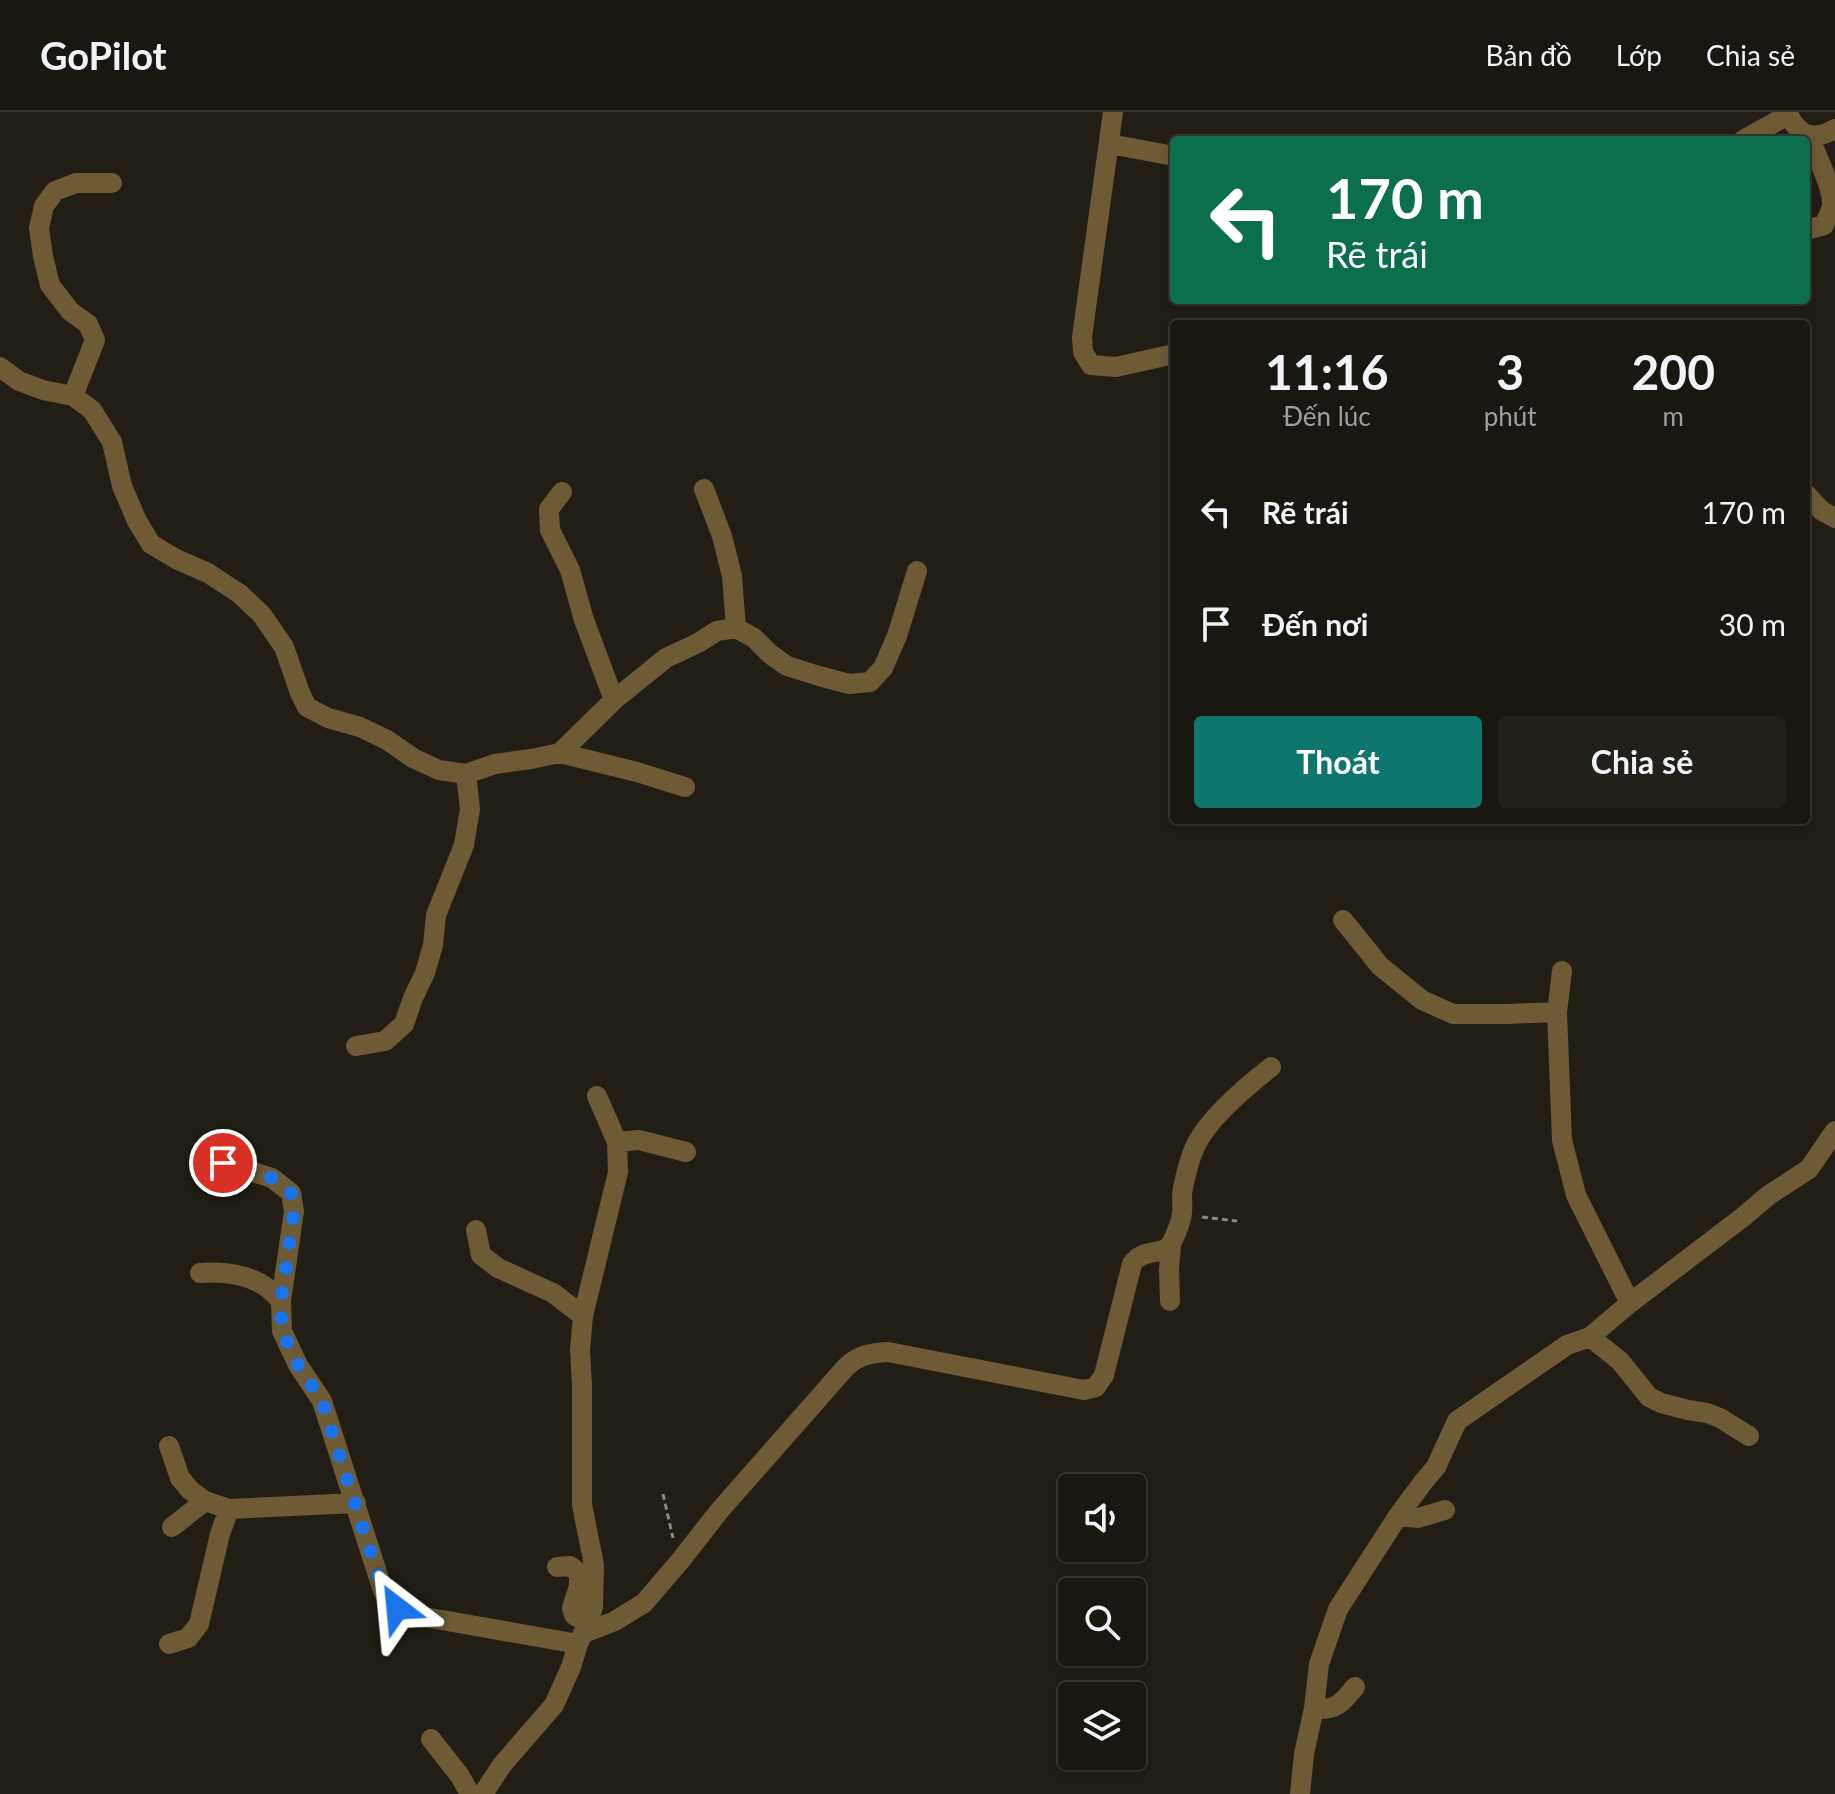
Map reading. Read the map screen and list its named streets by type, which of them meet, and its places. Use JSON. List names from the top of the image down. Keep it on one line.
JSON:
{"page":{"header":"GoPilot","nav":["Bản đồ","Lớp","Chia sẻ"],"turn":["170 m","Rẽ trái"],"eta":["11:16","Đến lúc","3","phút","200","m"],"list":[{"name":"Rẽ trái","value":"170 m"},{"name":"Đến nơi","value":"30 m"}],"buttons":["Thoát","Chia sẻ"]}}
